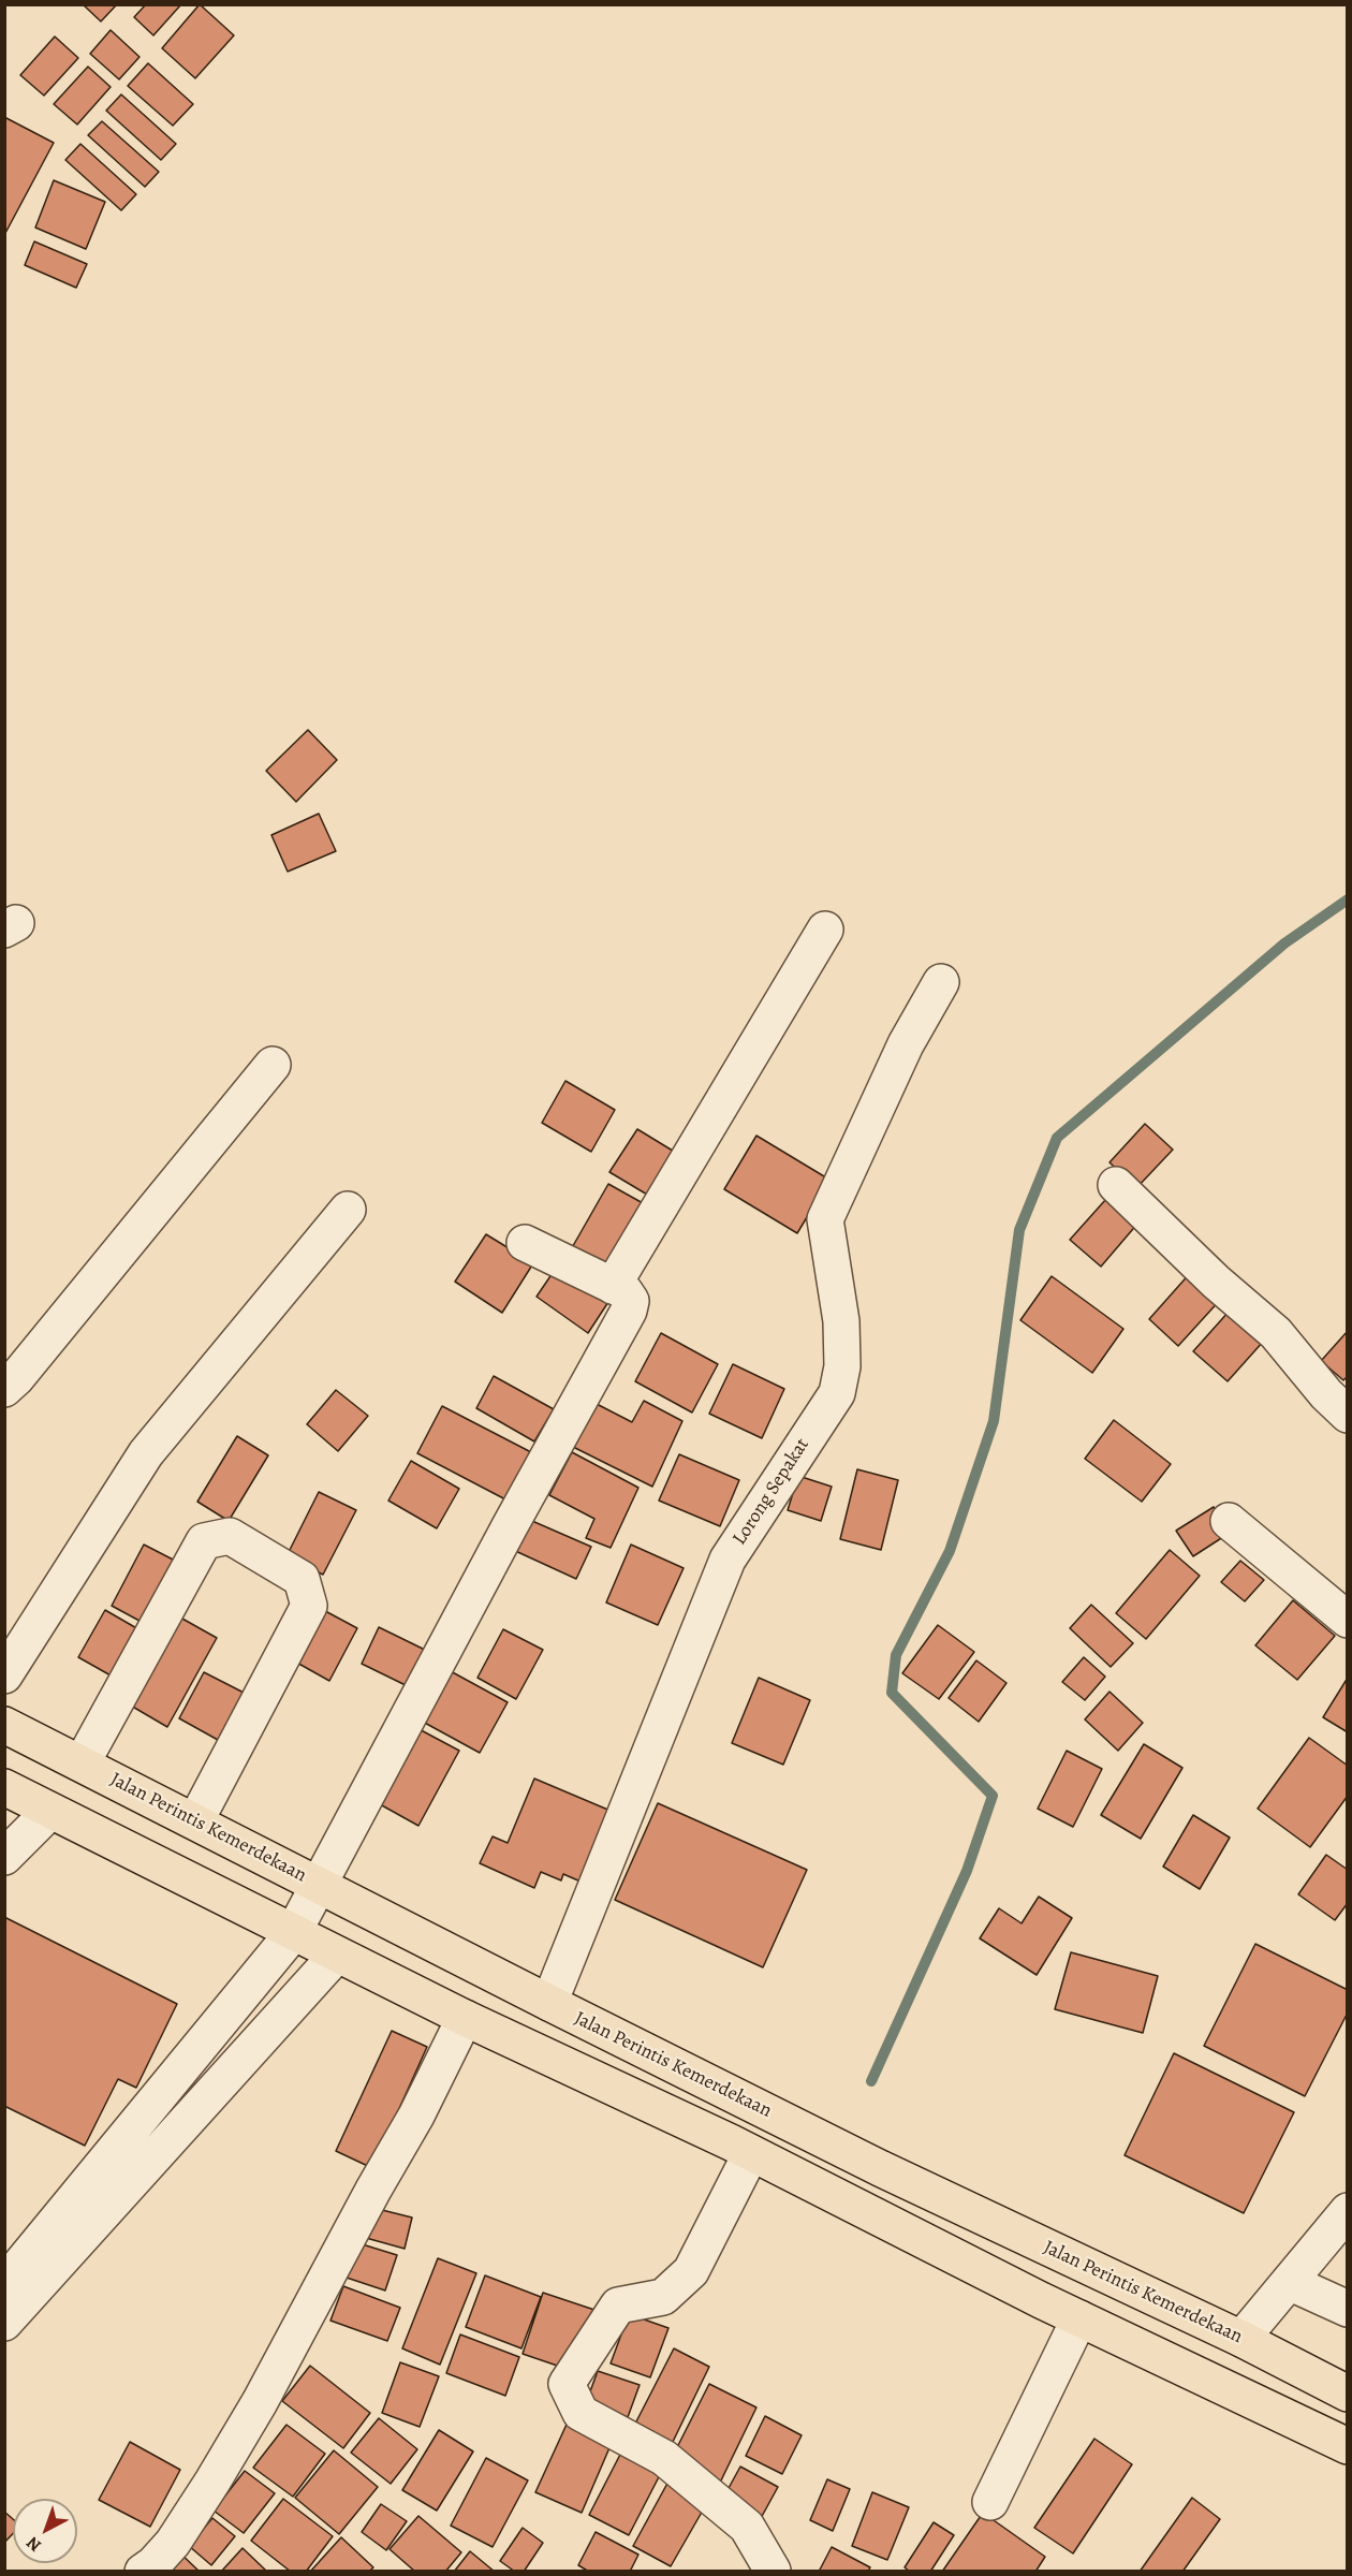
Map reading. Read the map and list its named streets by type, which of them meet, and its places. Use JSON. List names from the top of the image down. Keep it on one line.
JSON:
{"streets":{"highway":["Jalan Perintis Kemerdekaan"],"street":["Lorong Sepakat"]},"crossings":[["Lorong Sepakat","Jalan Perintis Kemerdekaan"]],"north":"bottom left"}
